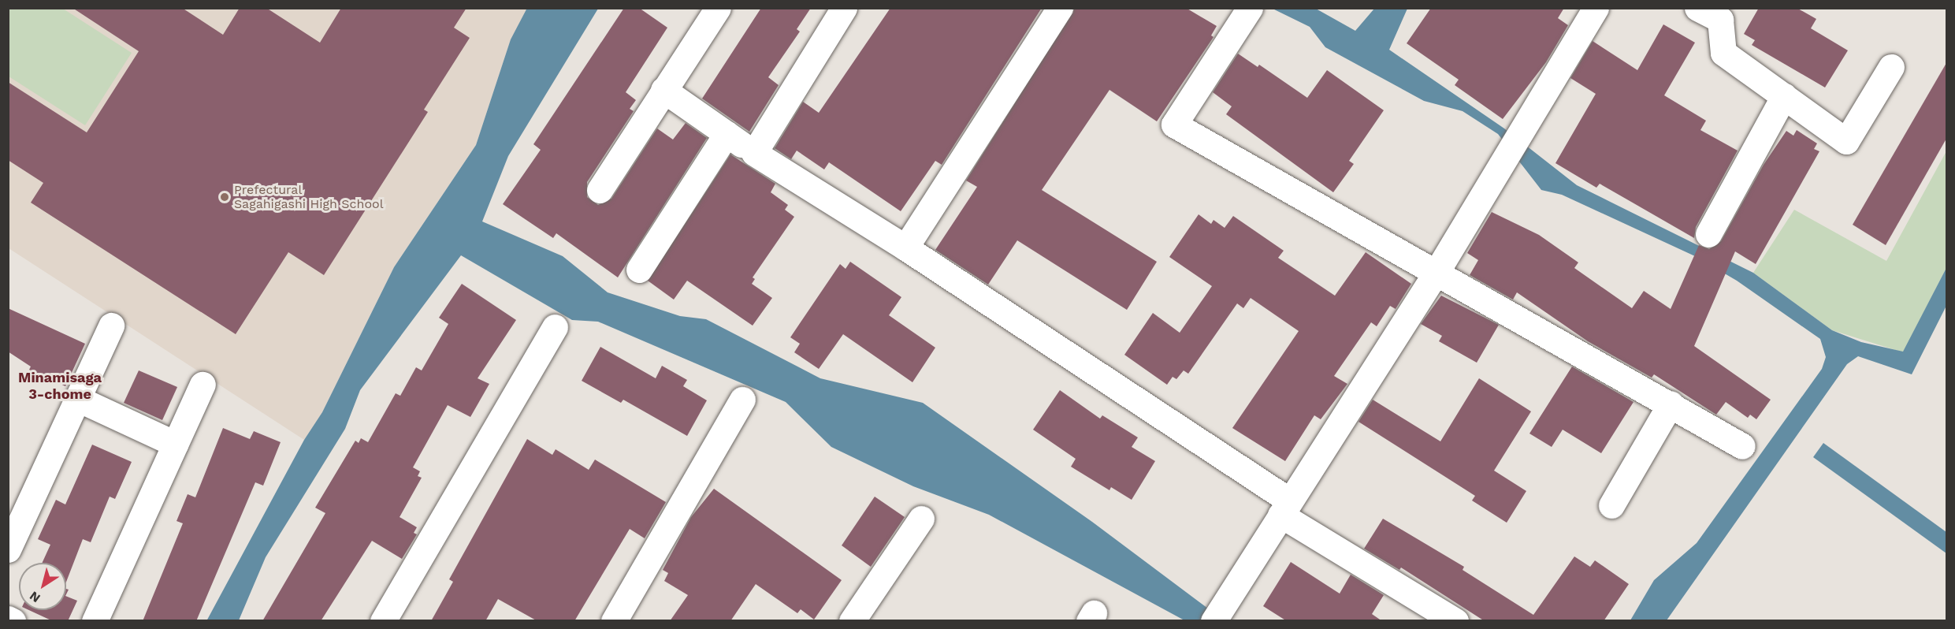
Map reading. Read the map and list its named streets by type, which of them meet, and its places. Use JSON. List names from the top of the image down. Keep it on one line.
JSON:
{"districts":["Minamisaga 3-chome"],"places":["Prefectural Sagahigashi High School"],"north":"bottom left"}
